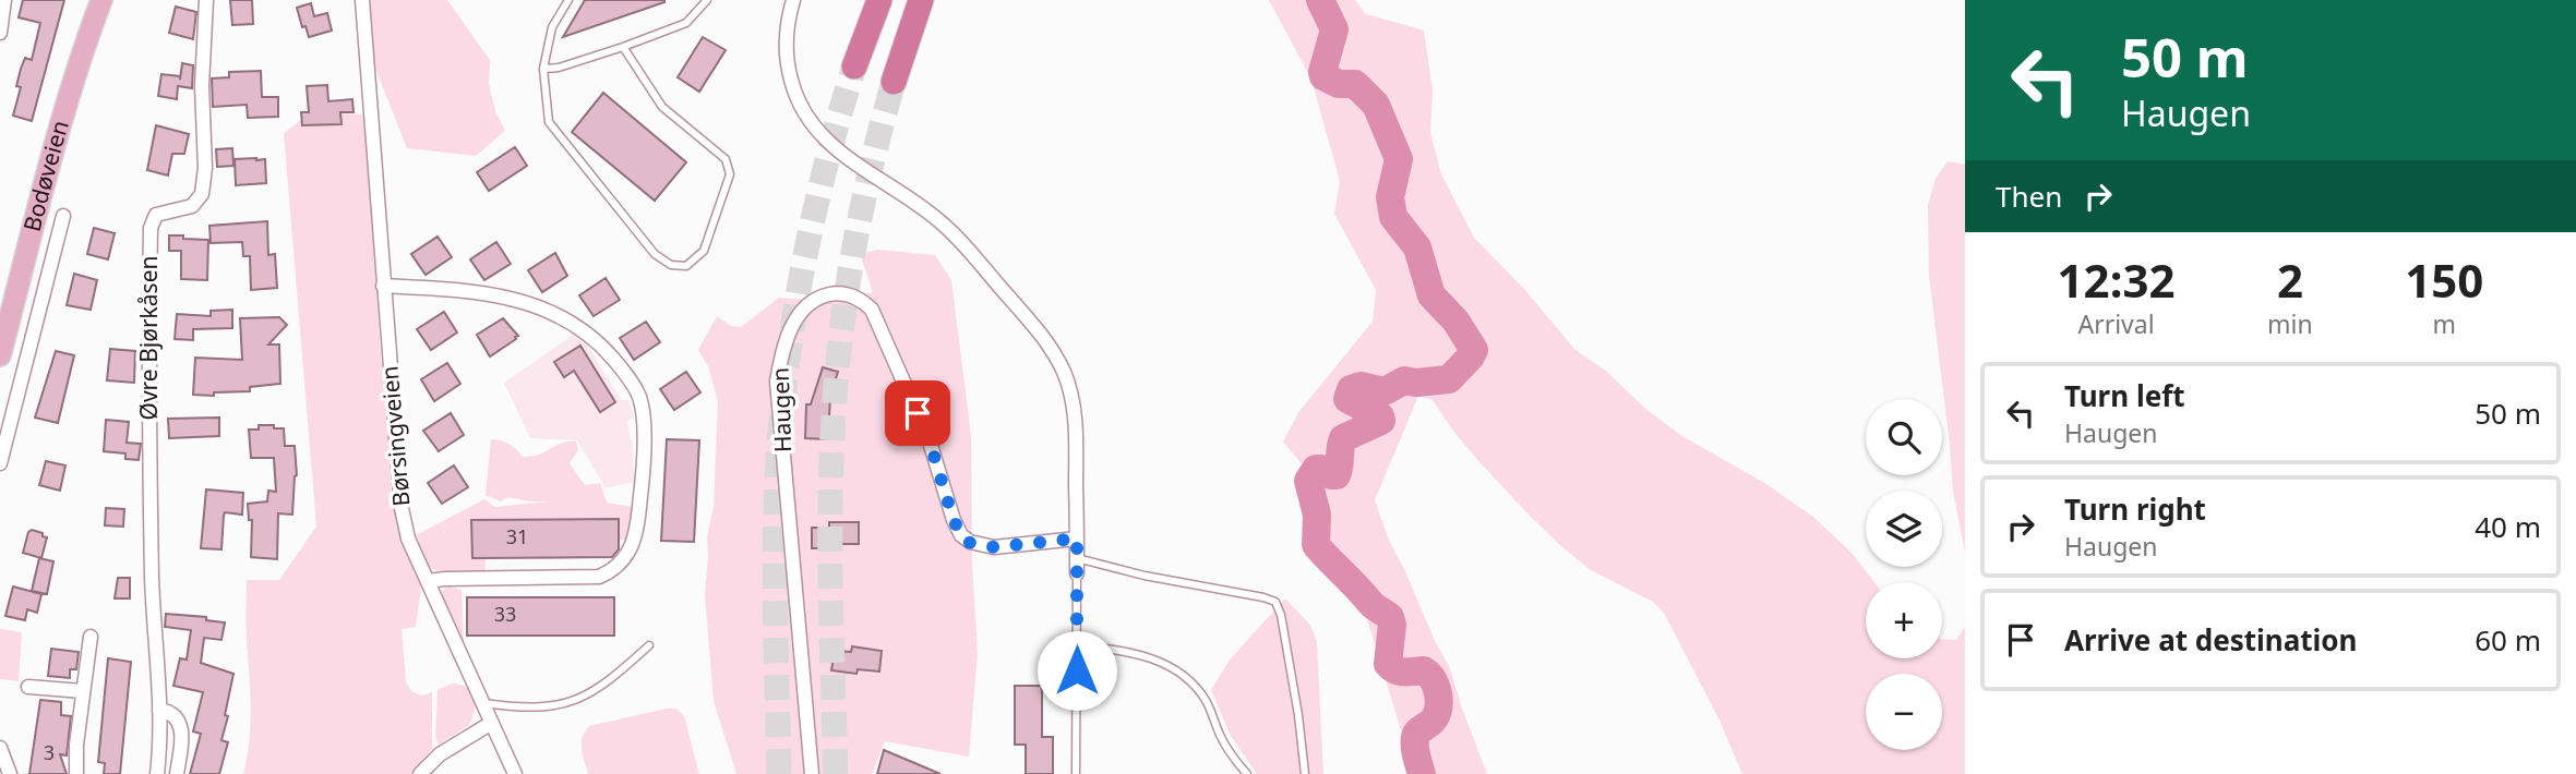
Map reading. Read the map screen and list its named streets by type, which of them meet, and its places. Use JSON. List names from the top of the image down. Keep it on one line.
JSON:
{"streets":{"main road":["Bodøveien"],"street":["Øvre Bjørkåsen","Haugen","Børsingveien"]},"house_numbers":["31","33","3"],"page":{"turn":["50 m","Haugen"],"then":"Then","eta":["12:32","Arrival","2","min","150","m"],"list":[{"name":"Turn left","note":"Haugen","value":"50 m"},{"name":"Turn right","note":"Haugen","value":"40 m"},{"name":"Arrive at destination","value":"60 m"}],"map_buttons":["+","−"]}}
